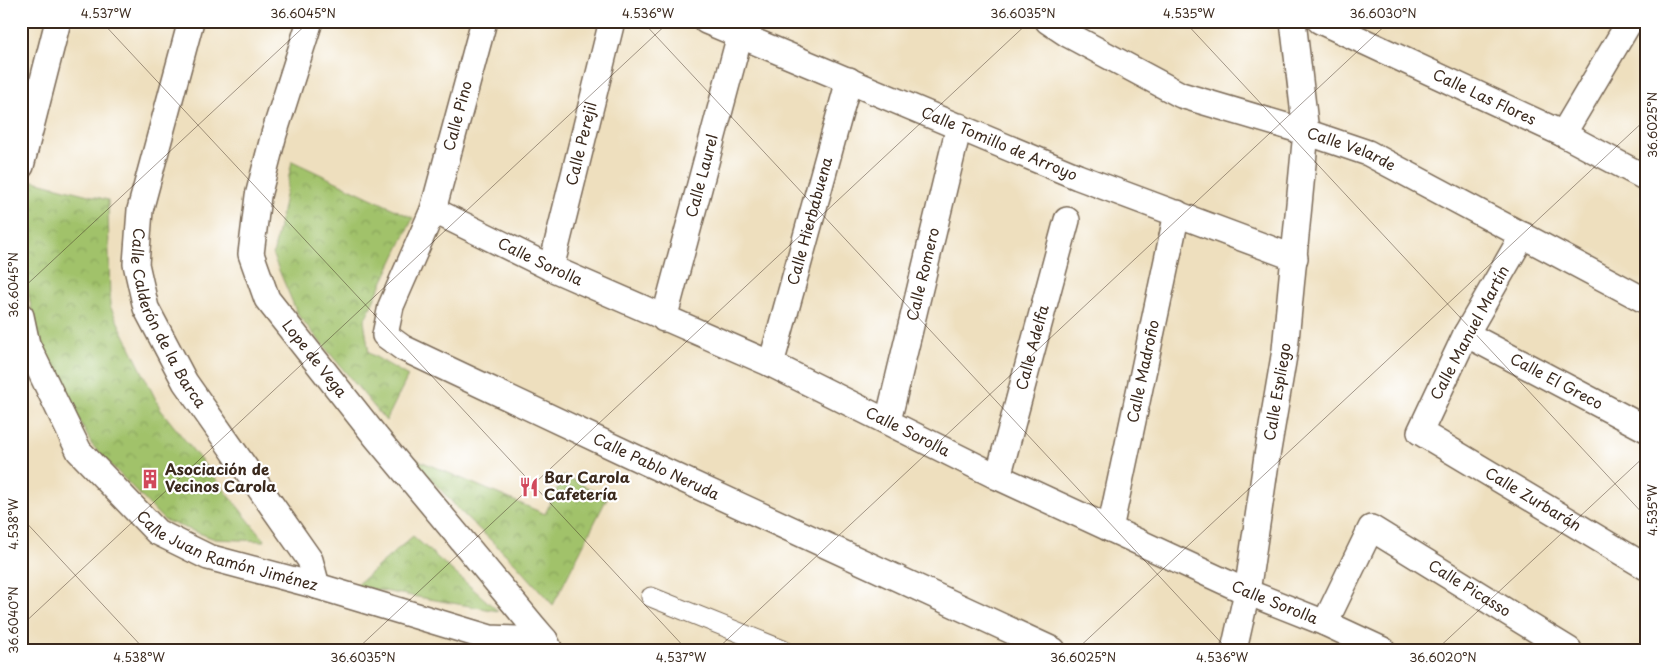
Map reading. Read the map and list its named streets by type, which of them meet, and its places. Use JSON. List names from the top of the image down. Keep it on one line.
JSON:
{"streets":{"street":["Calle Las Flores","Calle Pino","Calle Tomillo de Arroyo","Calle Perejil","Calle Velarde","Calle Laurel","Calle Hierbabuena","Calle Sorolla","Calle Romero","Calle Calderón de la Barca","Calle Manuel Martín","Calle Adelfa","Lope de Vega","Calle Madroño","Calle El Greco","Calle Espliego","Calle Pablo Neruda","Calle Zurbarán","Calle Juan Ramón Jiménez","Calle Picasso"]},"crossings":[["Calle Pino","Calle Sorolla"],["Calle Pino","Calle Pablo Neruda"],["Calle Tomillo de Arroyo","Calle Laurel"],["Calle Tomillo de Arroyo","Calle Hierbabuena"],["Calle Tomillo de Arroyo","Calle Romero"],["Calle Tomillo de Arroyo","Calle Madroño"],["Calle Tomillo de Arroyo","Calle Espliego"],["Calle Perejil","Calle Sorolla"],["Calle Velarde","Calle Manuel Martín"],["Calle Velarde","Calle Espliego"],["Calle Laurel","Calle Sorolla"],["Calle Hierbabuena","Calle Sorolla"],["Calle Sorolla","Calle Romero"],["Calle Sorolla","Calle Adelfa"],["Calle Sorolla","Calle Madroño"],["Calle Sorolla","Calle Espliego"],["Calle Sorolla","Calle Pablo Neruda"],["Calle Sorolla","Calle Picasso"],["Calle Calderón de la Barca","Calle Juan Ramón Jiménez"],["Calle Manuel Martín","Calle El Greco"],["Calle Manuel Martín","Calle Zurbarán"],["Lope de Vega","Calle Juan Ramón Jiménez"]],"places":{"building":["Asociación de Vecinos Carola"],"restaurant":["Bar Carola Cafetería"]},"coordinates":["4.537°W","36.6045°N","4.536°W","36.6035°N","4.535°W","36.6030°N","36.6025°N","4.538°W","36.6040°N","36.6020°N"]}
